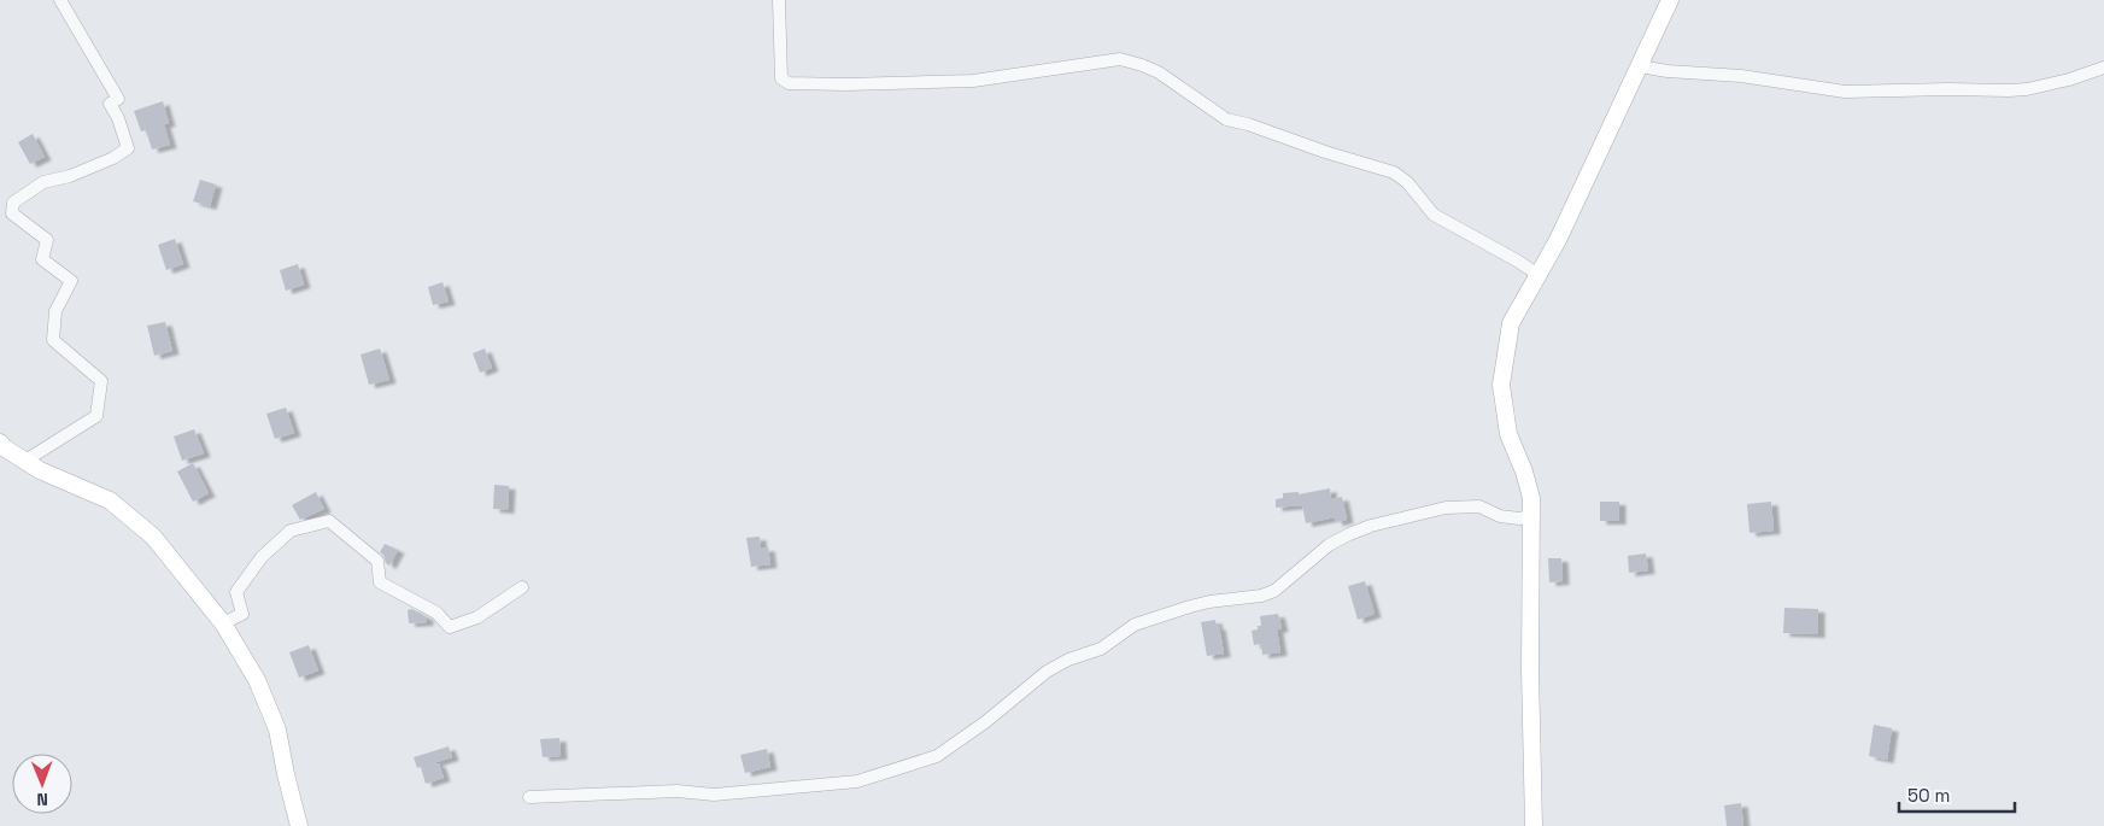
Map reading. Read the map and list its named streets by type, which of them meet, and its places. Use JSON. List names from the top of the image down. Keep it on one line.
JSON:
{"scale_bar":"50 m","north":"bottom"}
